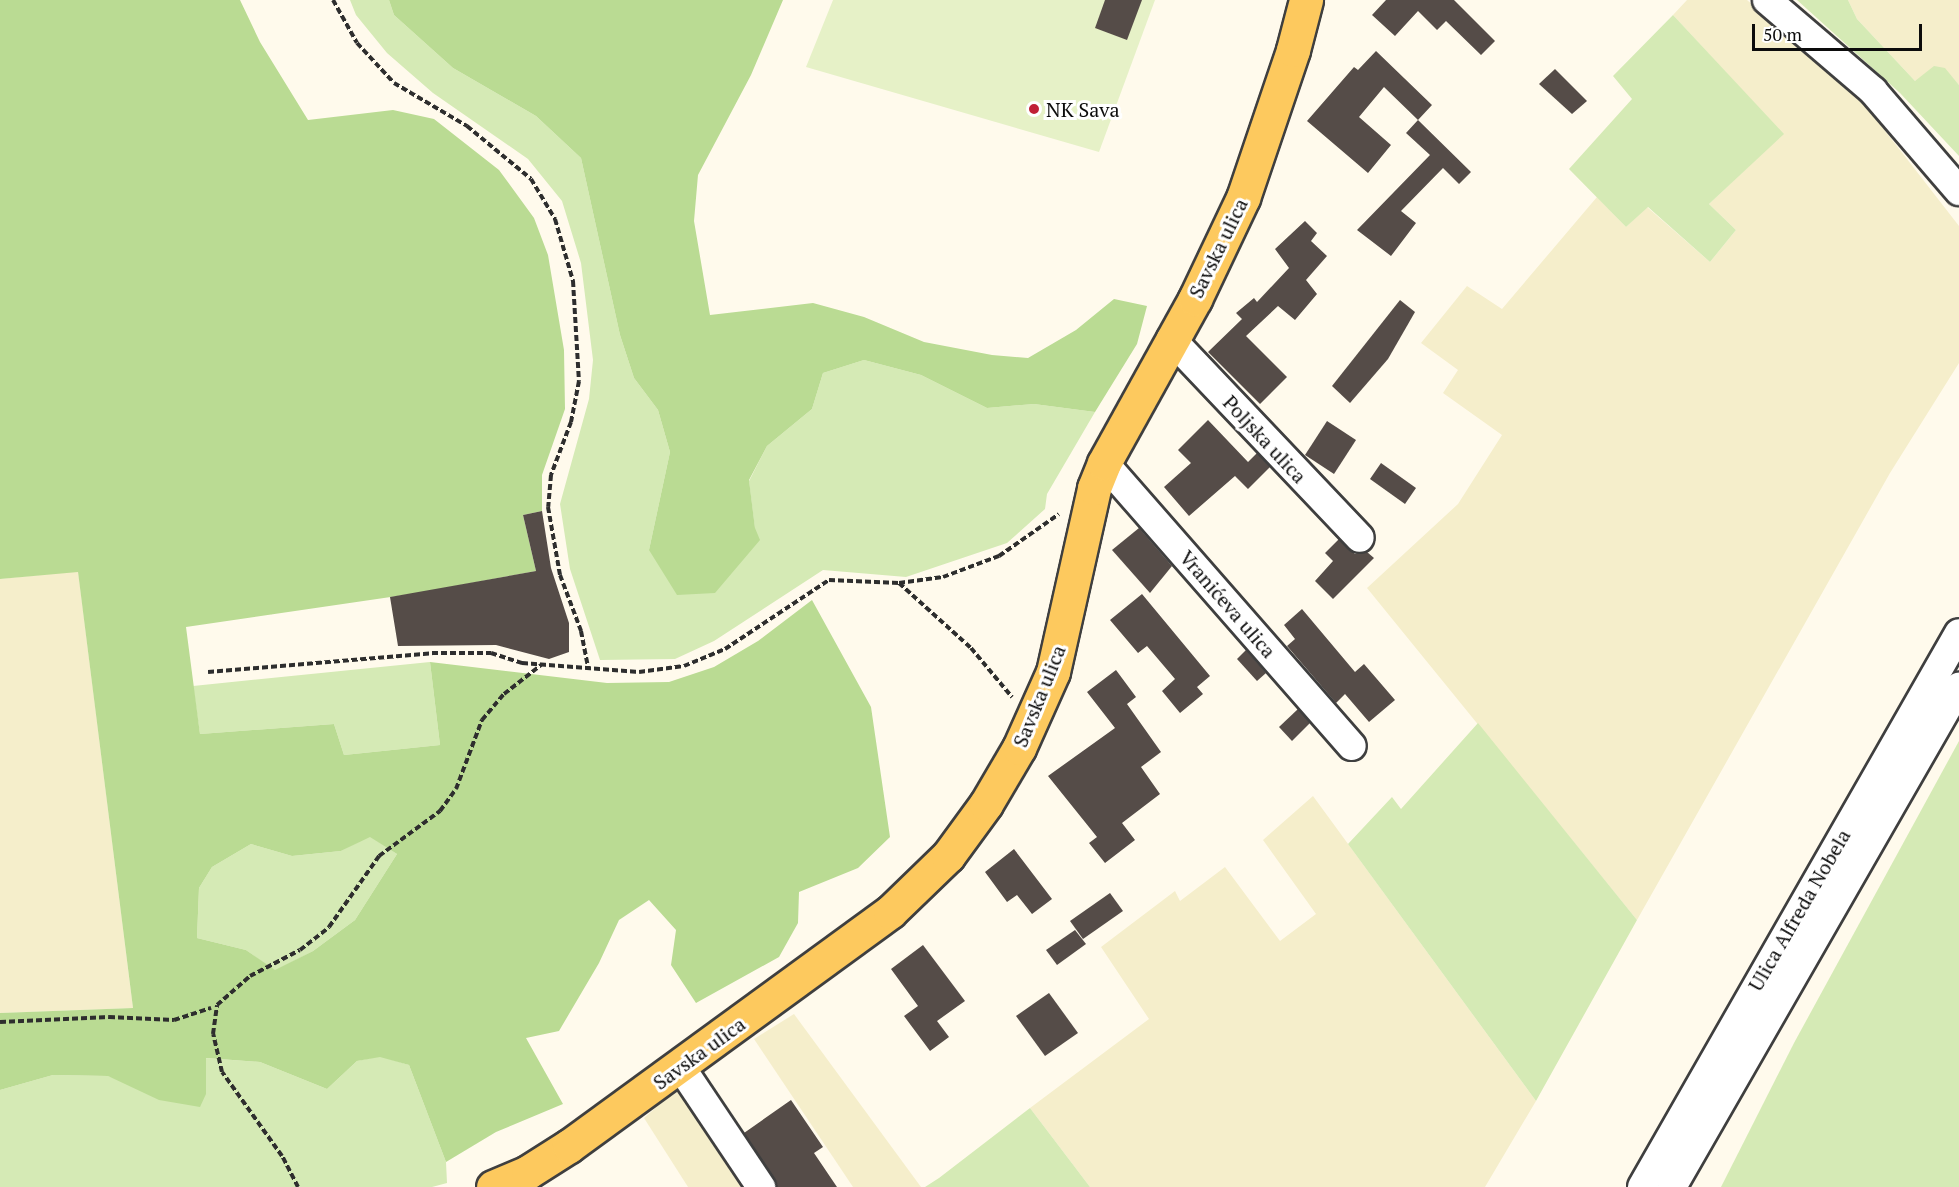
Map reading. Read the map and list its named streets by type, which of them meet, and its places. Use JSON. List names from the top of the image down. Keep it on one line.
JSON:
{"streets":{"main road":["Savska ulica"],"street":["Poljska ulica","Vranićeva ulica","Ulica Alfreda Nobela"]},"crossings":[["Savska ulica","Poljska ulica"],["Savska ulica","Vranićeva ulica"]],"places":["NK Sava"],"scale_bar":"50 m"}
